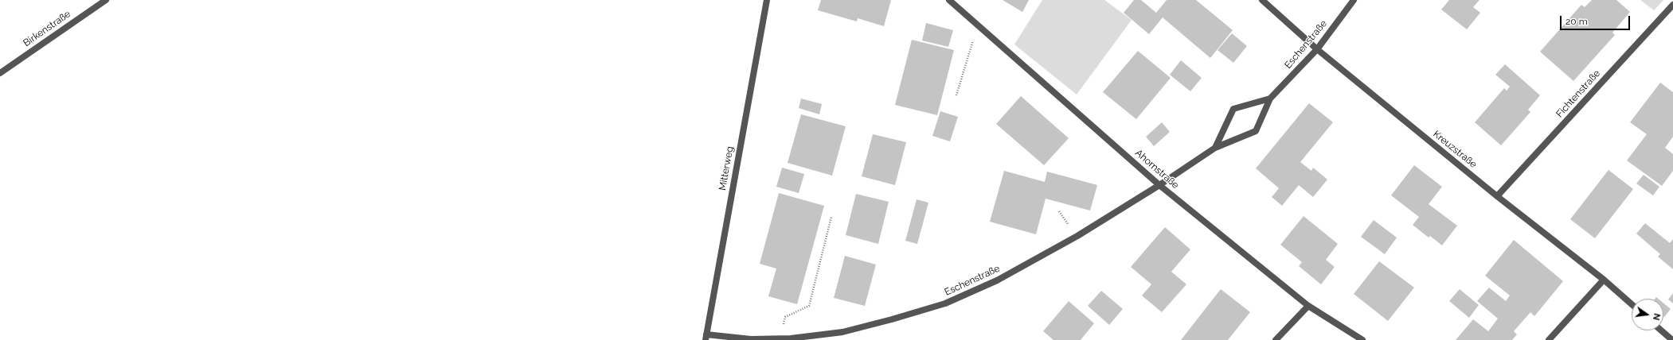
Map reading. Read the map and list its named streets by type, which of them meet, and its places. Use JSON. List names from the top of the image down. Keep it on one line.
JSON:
{"streets":{"street":["Birkenstraße","Eschenstraße","Fichtenstraße","Kreuzstraße","Mitterweg","Ahornstraße"]},"crossings":[["Eschenstraße","Kreuzstraße"],["Eschenstraße","Mitterweg"],["Eschenstraße","Ahornstraße"],["Fichtenstraße","Kreuzstraße"]],"scale_bar":"20 m","north":"right"}
